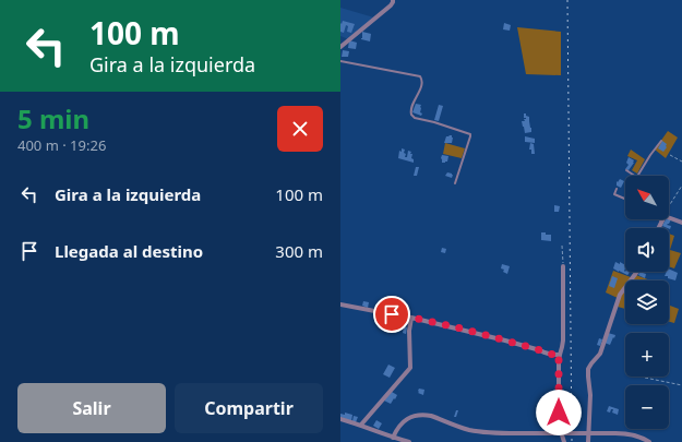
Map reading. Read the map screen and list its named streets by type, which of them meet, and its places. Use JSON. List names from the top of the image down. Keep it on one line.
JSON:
{"north":"top left","page":{"turn":["100 m","Gira a la izquierda"],"heading":["5 min","400 m · 19:26"],"list":[{"name":"Gira a la izquierda","value":"100 m"},{"name":"Llegada al destino","value":"300 m"}],"map_buttons":["+","−"],"buttons":["Salir","Compartir"]}}
